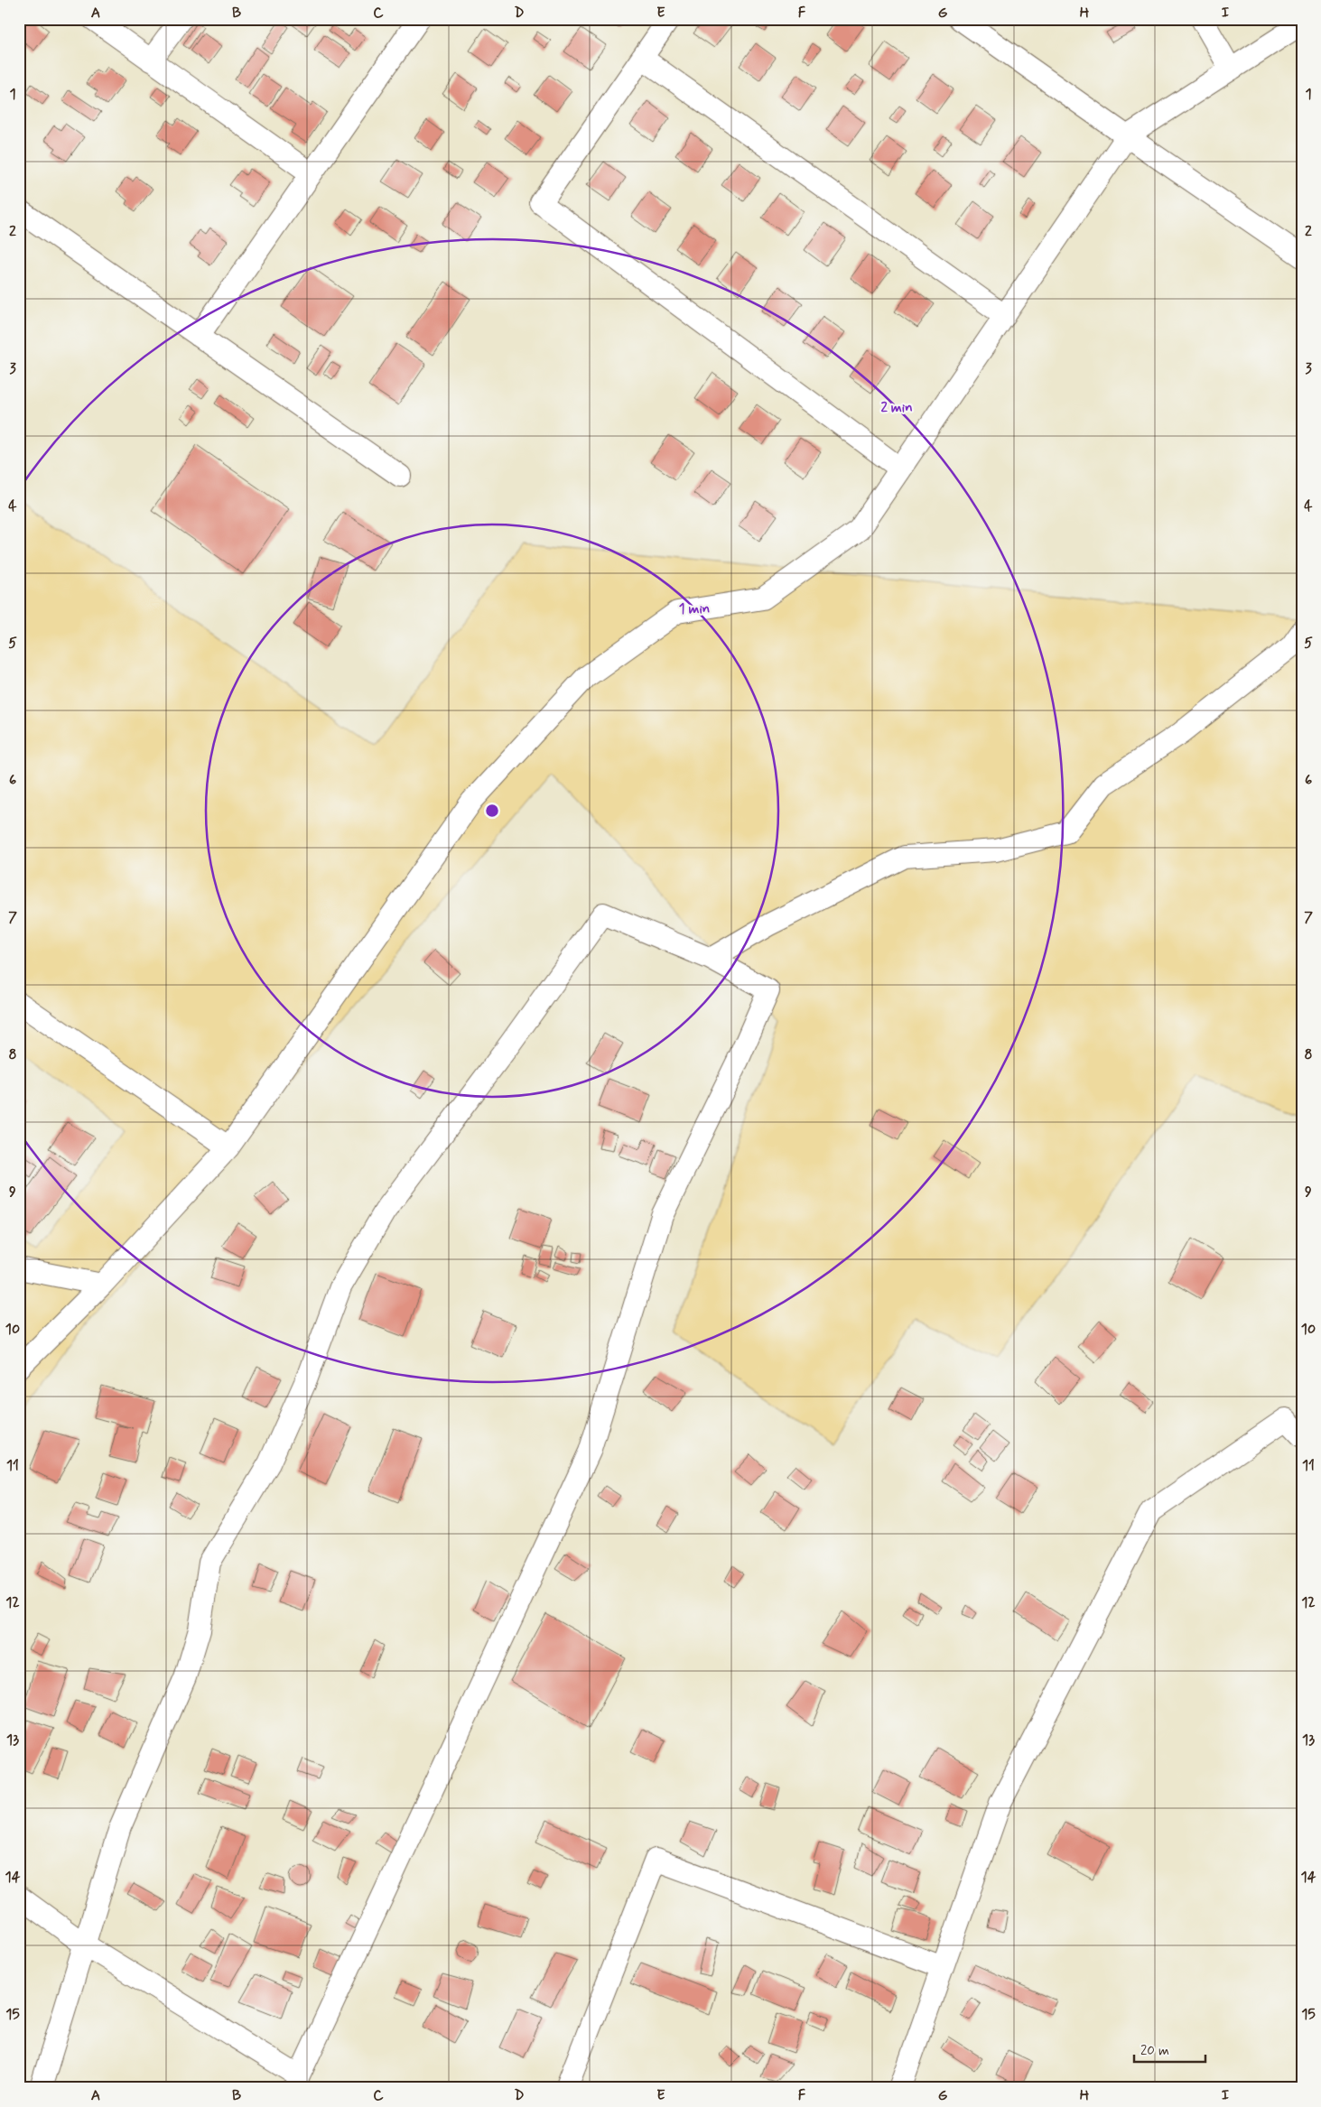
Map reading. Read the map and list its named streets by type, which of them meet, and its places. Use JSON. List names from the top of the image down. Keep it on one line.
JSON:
{"scale_bar":"20 m","grid":{"columns":["A","B","C","D","E","F","G","H","I"],"rows":["1","2","3","4","5","6","7","8","9","10","11","12","13","14","15"]},"rings":["2 min","1 min"]}
